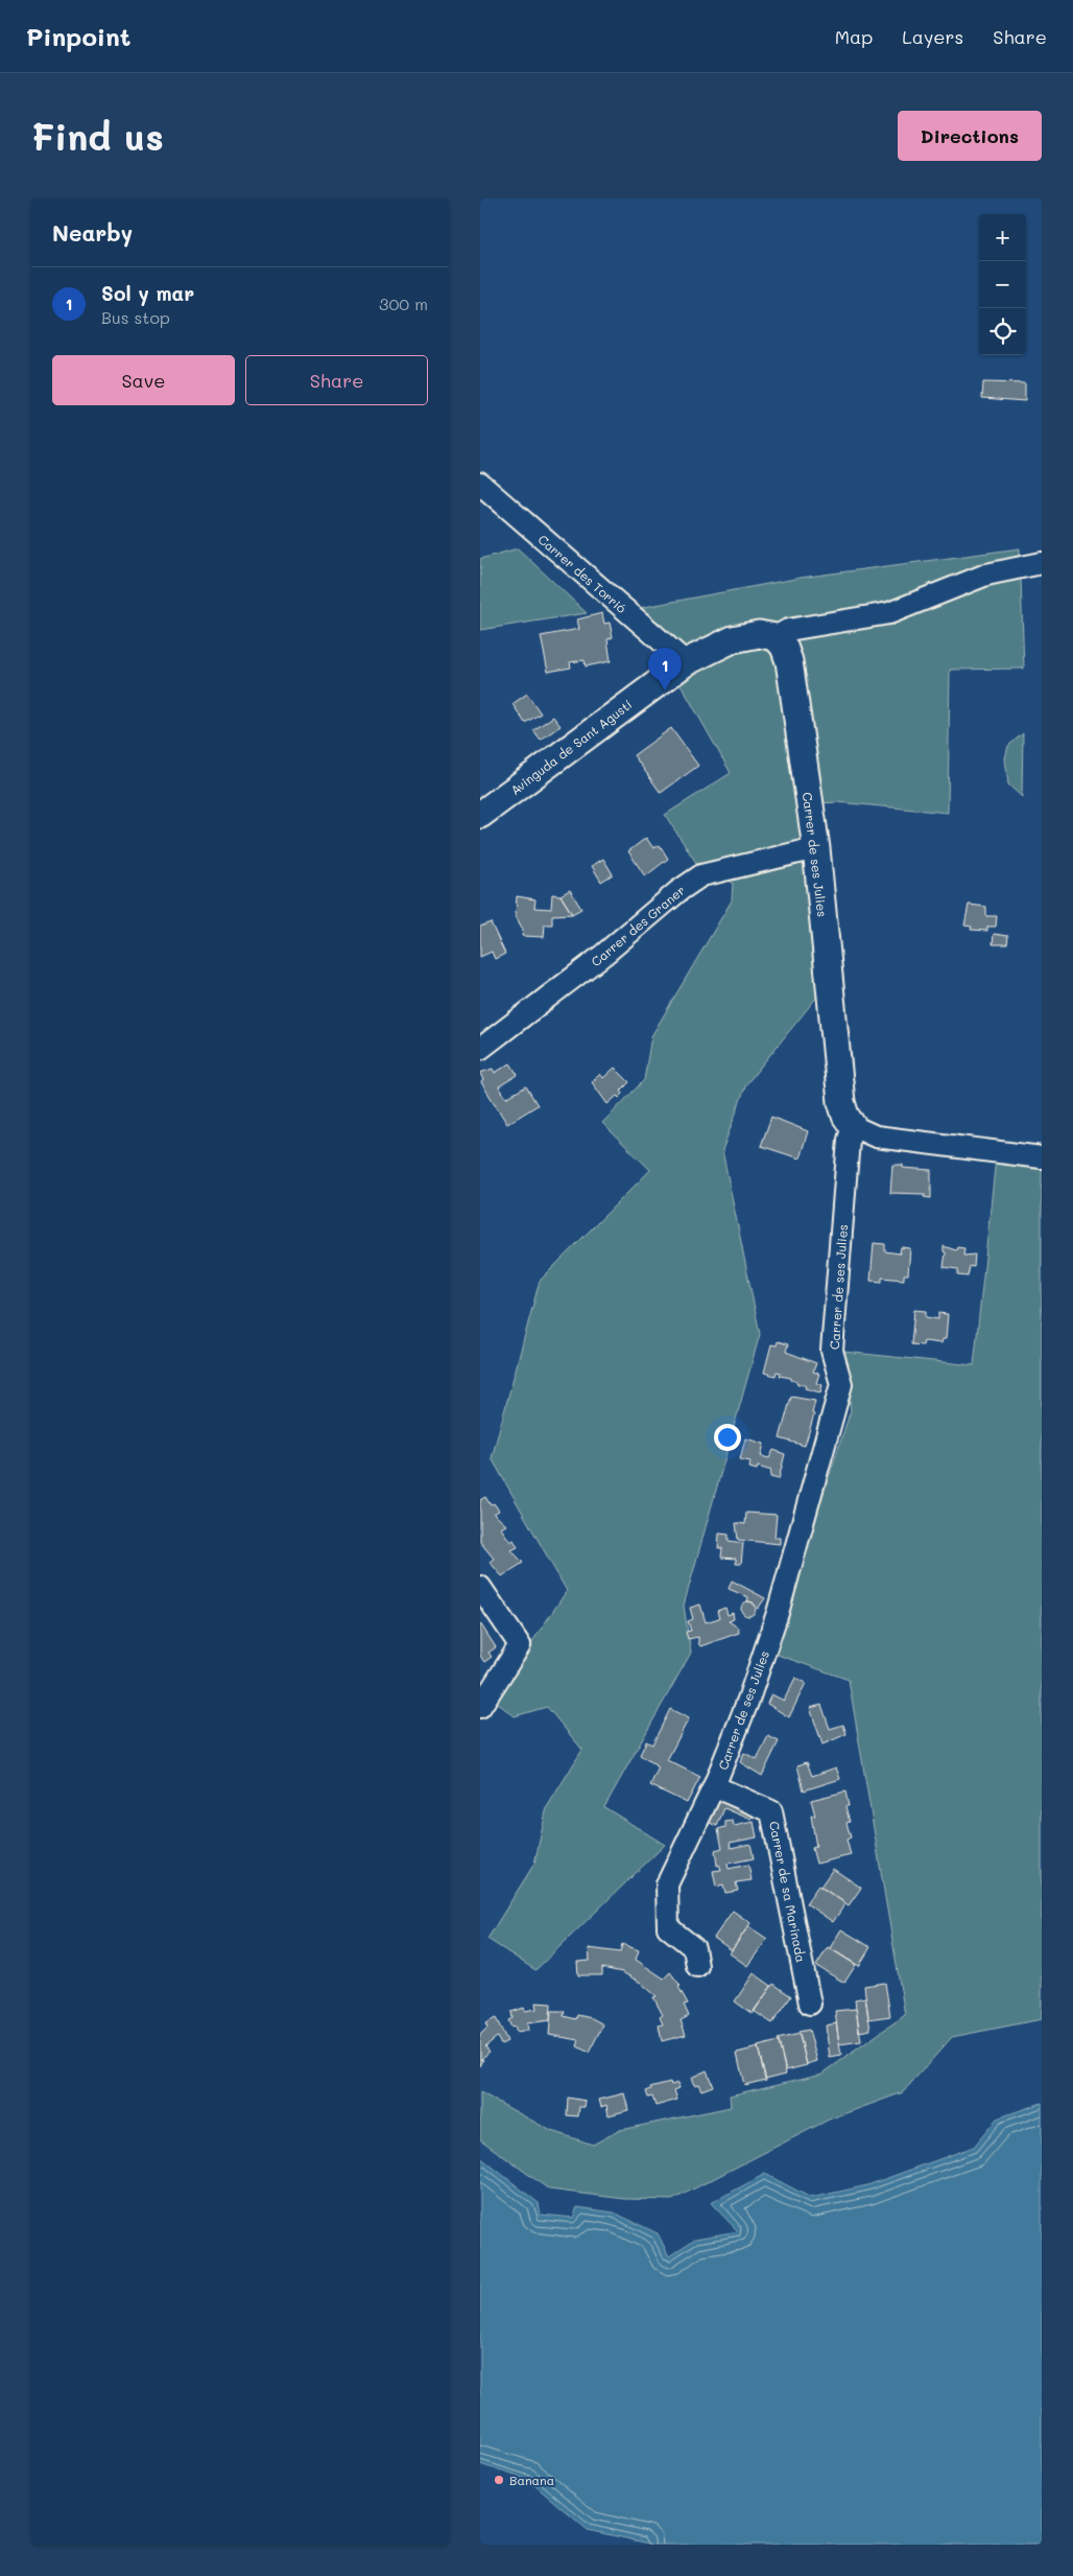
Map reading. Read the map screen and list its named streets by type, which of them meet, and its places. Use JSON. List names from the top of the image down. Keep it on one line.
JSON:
{"streets":{"street":["Carrer des Torrió","Avinguda de Sant Agustí","Carrer de ses Julies","Carrer des Graner","Carrer de sa Marinada"]},"crossings":[["Carrer des Torrió","Avinguda de Sant Agustí"],["Avinguda de Sant Agustí","Carrer de ses Julies"],["Carrer de ses Julies","Carrer des Graner"],["Carrer de ses Julies","Carrer de sa Marinada"]],"places":["Banana"],"page":{"header":"Pinpoint","nav":["Map","Layers","Share"],"buttons":["Directions",["Save","Share"]],"title":"Find us","heading":"Nearby","map_buttons":["+","−"],"list":[{"mark":"1","name":"Sol y mar","note":"Bus stop","value":"300 m"}],"pins":"1"}}
